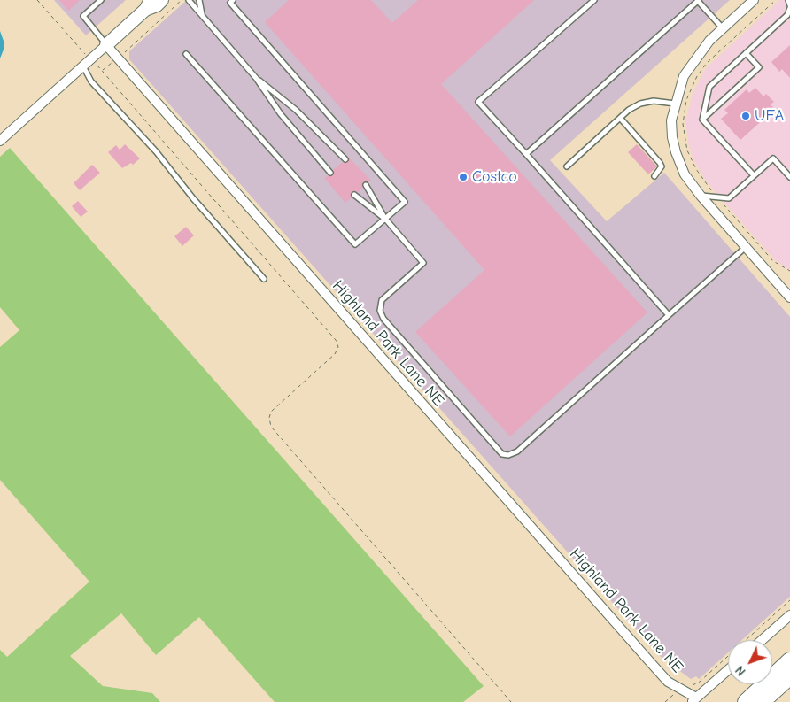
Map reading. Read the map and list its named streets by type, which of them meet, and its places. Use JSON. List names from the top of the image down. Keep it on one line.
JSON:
{"streets":{"street":["Highland Park Lane NE"]},"places":["UFA","Costco"],"north":"bottom left"}
